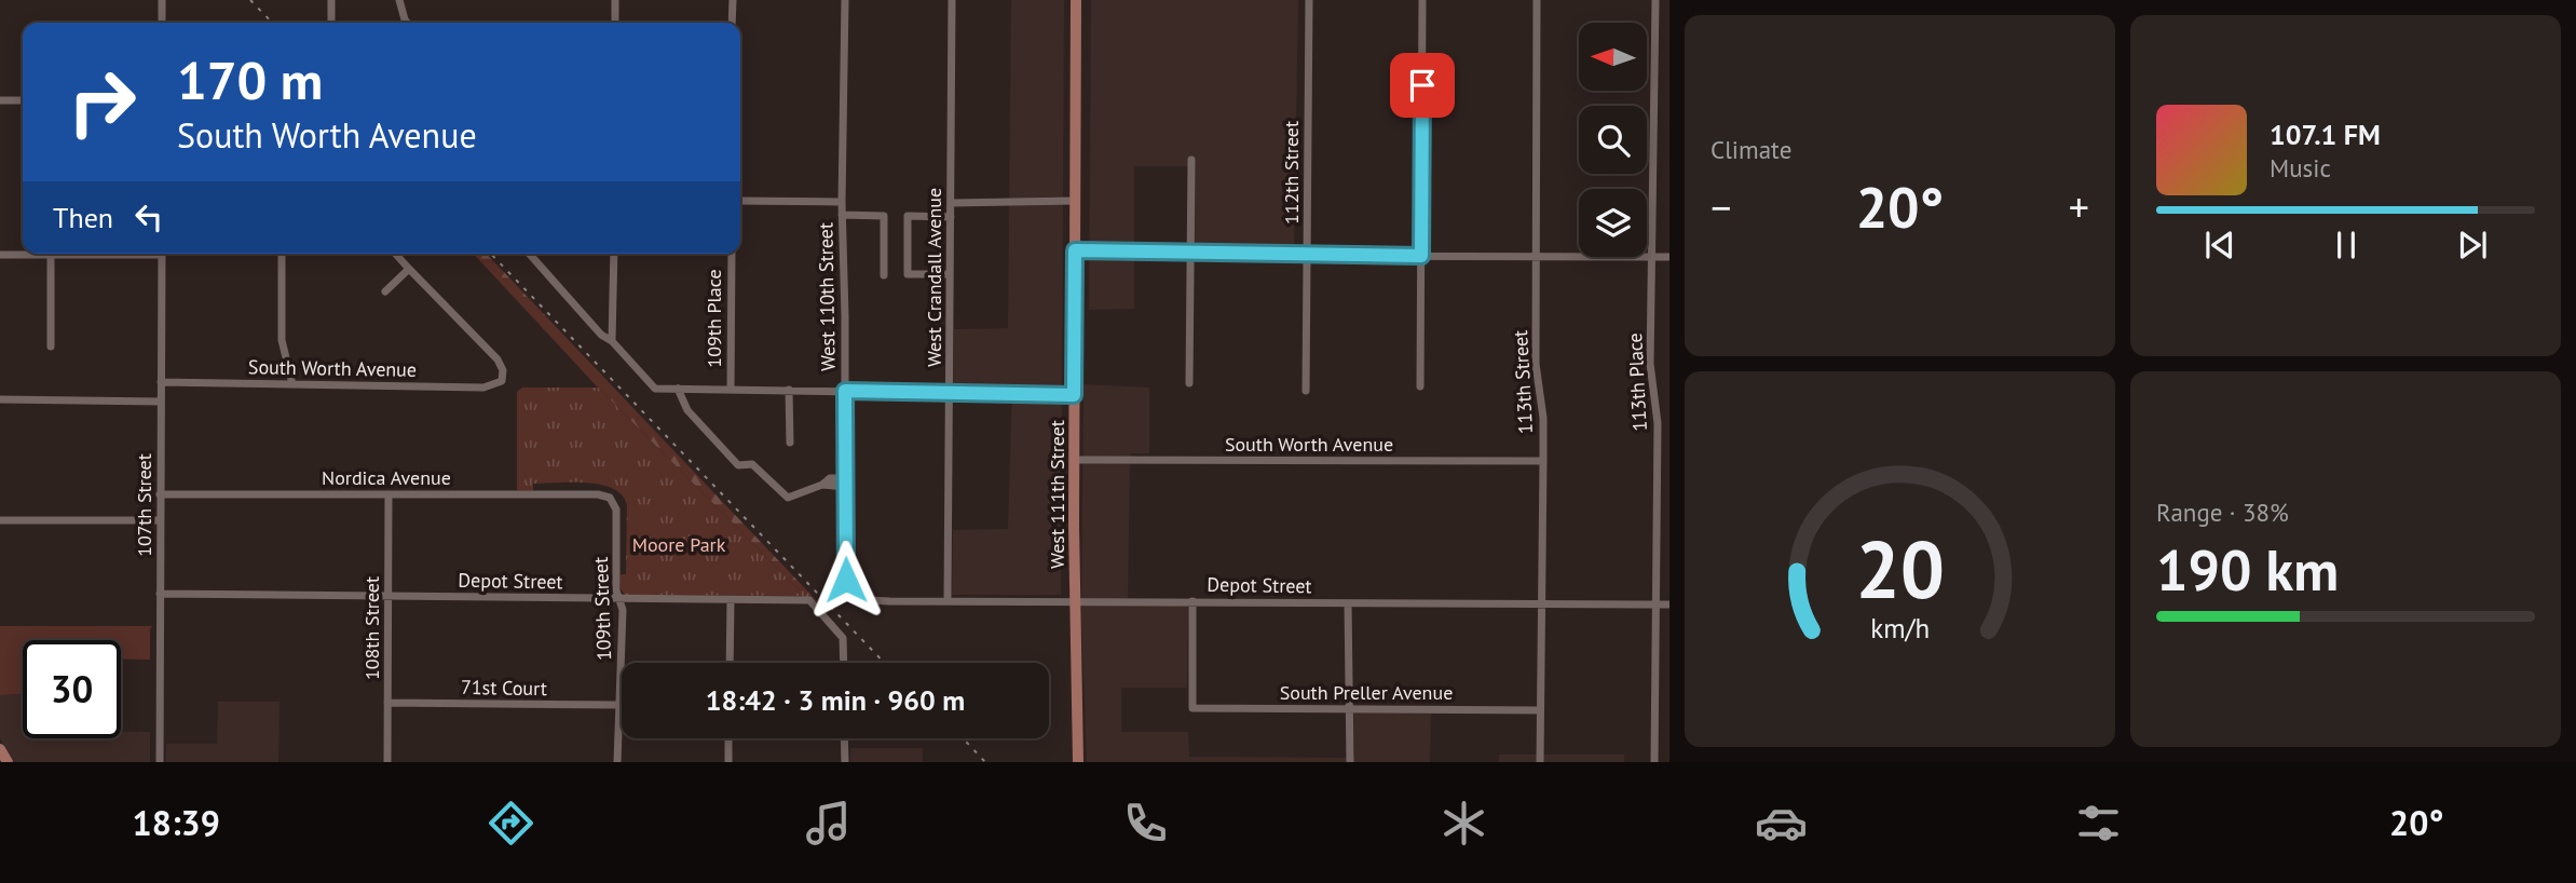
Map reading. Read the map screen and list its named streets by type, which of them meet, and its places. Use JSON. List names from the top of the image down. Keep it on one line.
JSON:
{"streets":{"main road":["West 111th Street"],"street":["112th Street","West Crandall Avenue","West 110th Street","109th Place","South Worth Avenue","113th Street","113th Place","Nordica Avenue","107th Street","Depot Street","109th Street","108th Street","71st Court","South Preller Avenue"]},"crossings":[["West Crandall Avenue","Depot Street"],["West 110th Street","Depot Street"],["South Worth Avenue","113th Street"],["South Worth Avenue","West 111th Street"],["South Worth Avenue","107th Street"],["113th Street","Depot Street"],["113th Street","South Preller Avenue"],["113th Place","Depot Street"],["Nordica Avenue","107th Street"],["Nordica Avenue","109th Street"],["Nordica Avenue","108th Street"],["West 111th Street","Depot Street"],["107th Street","Depot Street"],["Depot Street","109th Street"],["Depot Street","108th Street"],["Depot Street","South Preller Avenue"],["109th Street","71st Court"],["108th Street","71st Court"]],"parks":["Moore Park"],"north":"left","page":{"tile":["Climate",["Range · 38%","190 km"]],"turn":["170 m","South Worth Avenue"],"song":["107.1 FM","Music"],"heat":["−","20°","+"],"then":"Then","limit":"30","trip":"18:42 · 3 min · 960 m","tabs":["18:39","20°"],"gauge":["20","km/h"]}}
